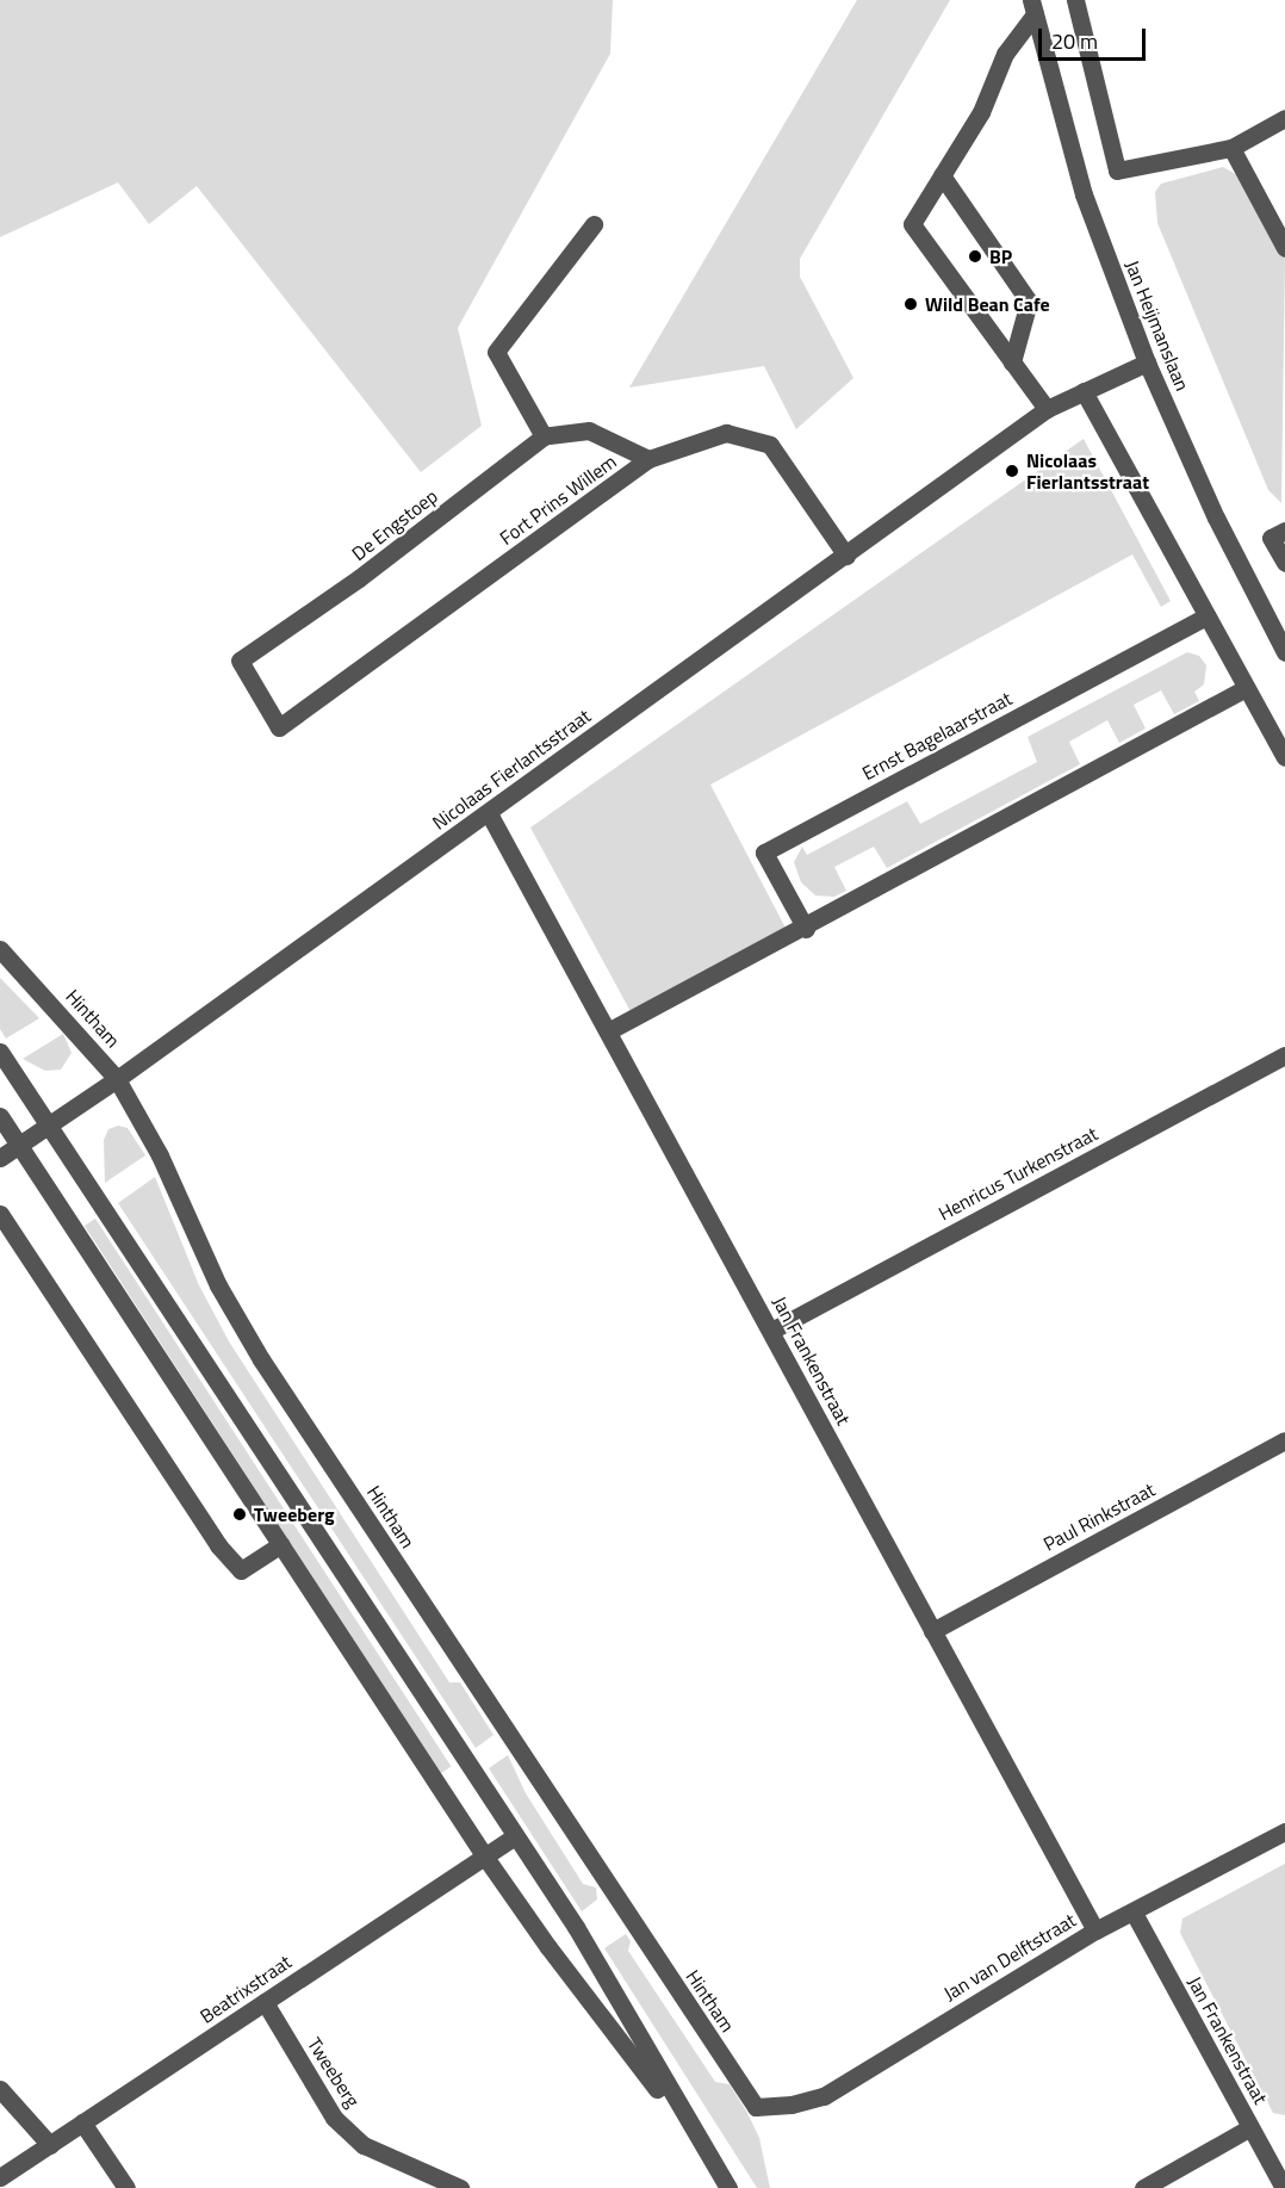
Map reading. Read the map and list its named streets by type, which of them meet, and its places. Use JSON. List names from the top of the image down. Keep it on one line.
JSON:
{"streets":{"street":["Jan Heijmanslaan","Fort Prins Willem","De Engstoep","Ernst Bagelaarstraat","Nicolaas Fierlantsstraat","Hintham","Henricus Turkenstraat","Jan Frankenstraat","Paul Rinkstraat","Jan van Delftstraat","Beatrixstraat","Tweeberg"]},"crossings":[["Jan Heijmanslaan","Nicolaas Fierlantsstraat"],["Fort Prins Willem","De Engstoep"],["Fort Prins Willem","Nicolaas Fierlantsstraat"],["Nicolaas Fierlantsstraat","Hintham"],["Nicolaas Fierlantsstraat","Jan Frankenstraat"],["Hintham","Jan van Delftstraat"],["Henricus Turkenstraat","Jan Frankenstraat"],["Jan Frankenstraat","Paul Rinkstraat"],["Jan Frankenstraat","Jan van Delftstraat"],["Beatrixstraat","Tweeberg"]],"places":["BP","Wild Bean Cafe","Nicolaas Fierlantsstraat","Tweeberg"],"scale_bar":"20 m"}
